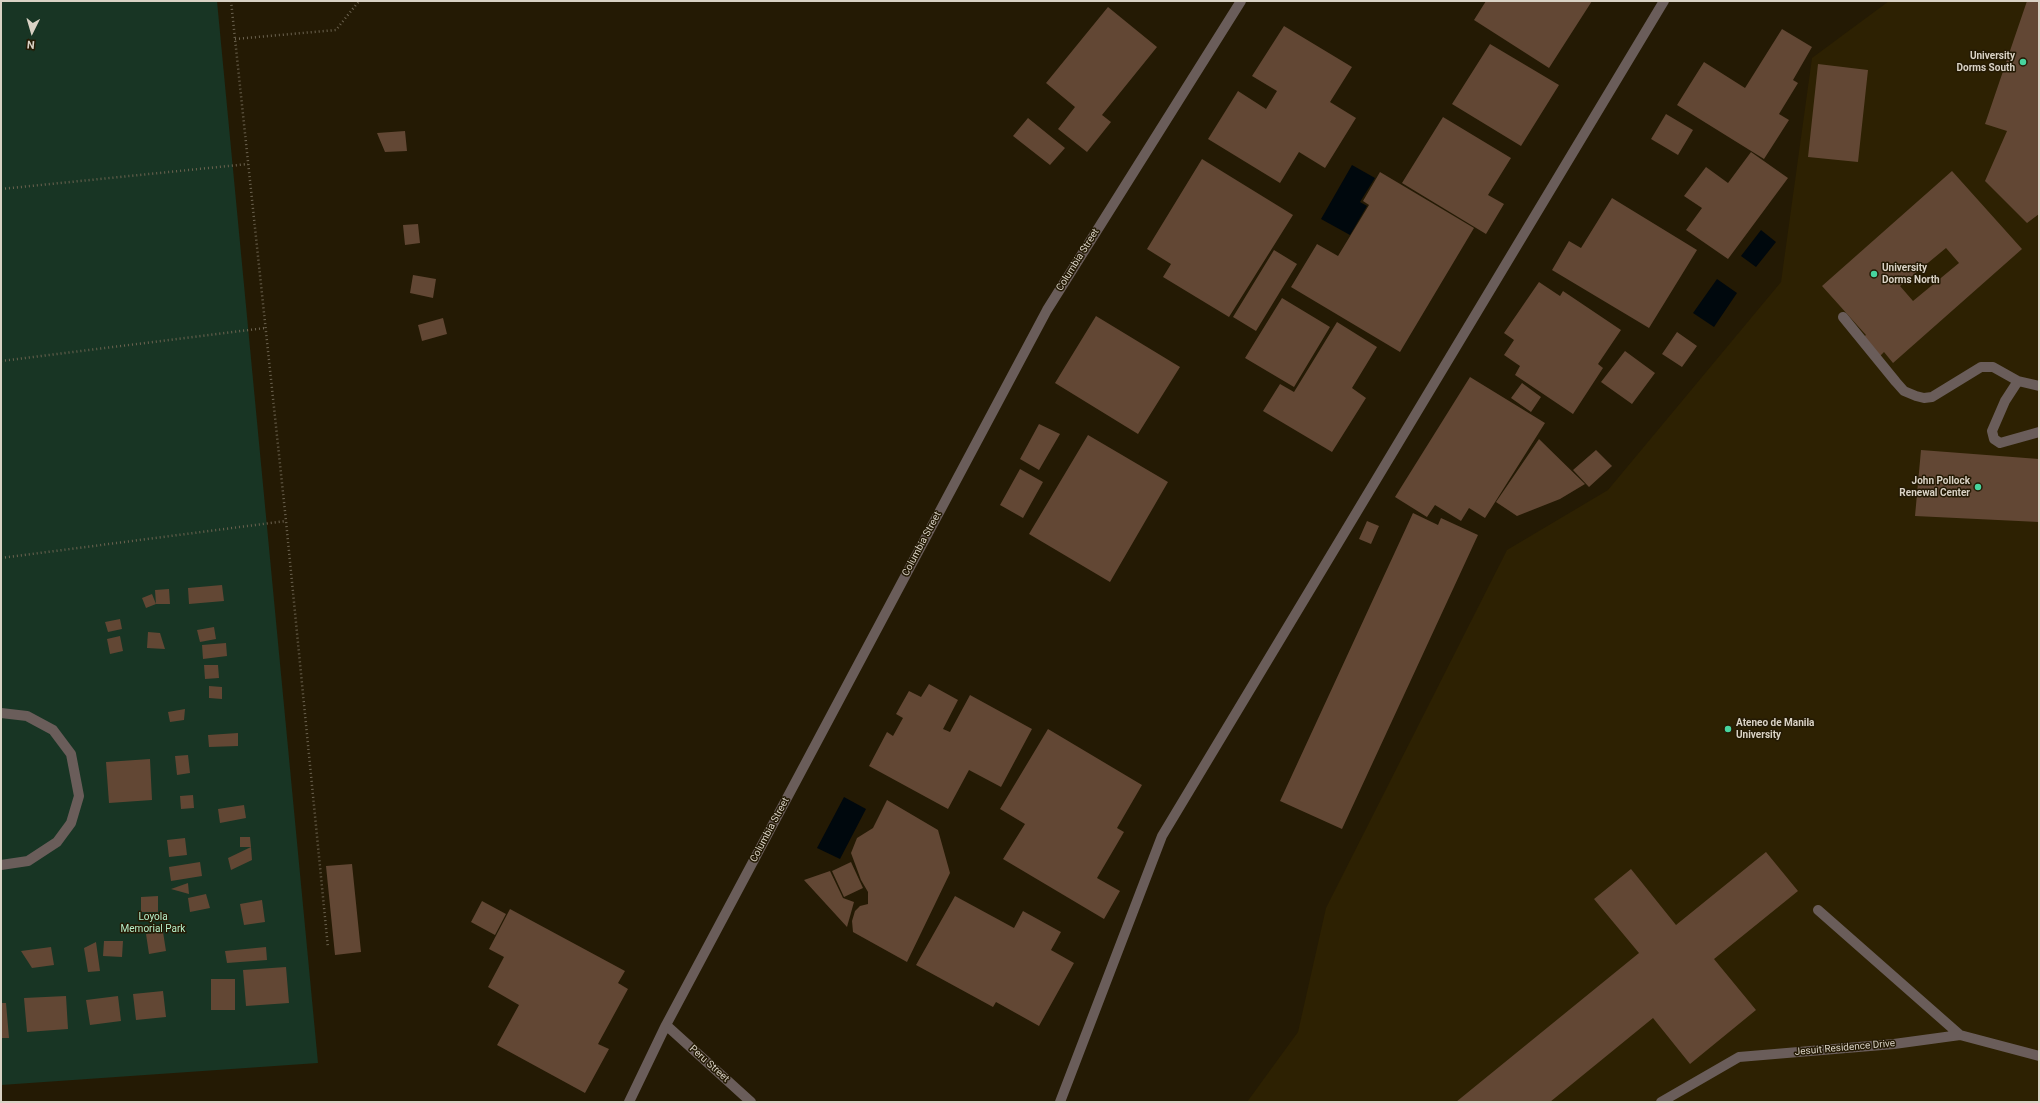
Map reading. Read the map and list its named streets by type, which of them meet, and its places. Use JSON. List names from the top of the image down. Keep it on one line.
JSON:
{"streets":{"street":["Columbia Street","Jesuit Residence Drive","Peru Street"]},"crossings":[["Columbia Street","Peru Street"]],"parks":["Loyola Memorial Park"],"places":["University Dorms South","University Dorms North","John Pollock Renewal Center","Ateneo de Manila University"],"north":"bottom"}
